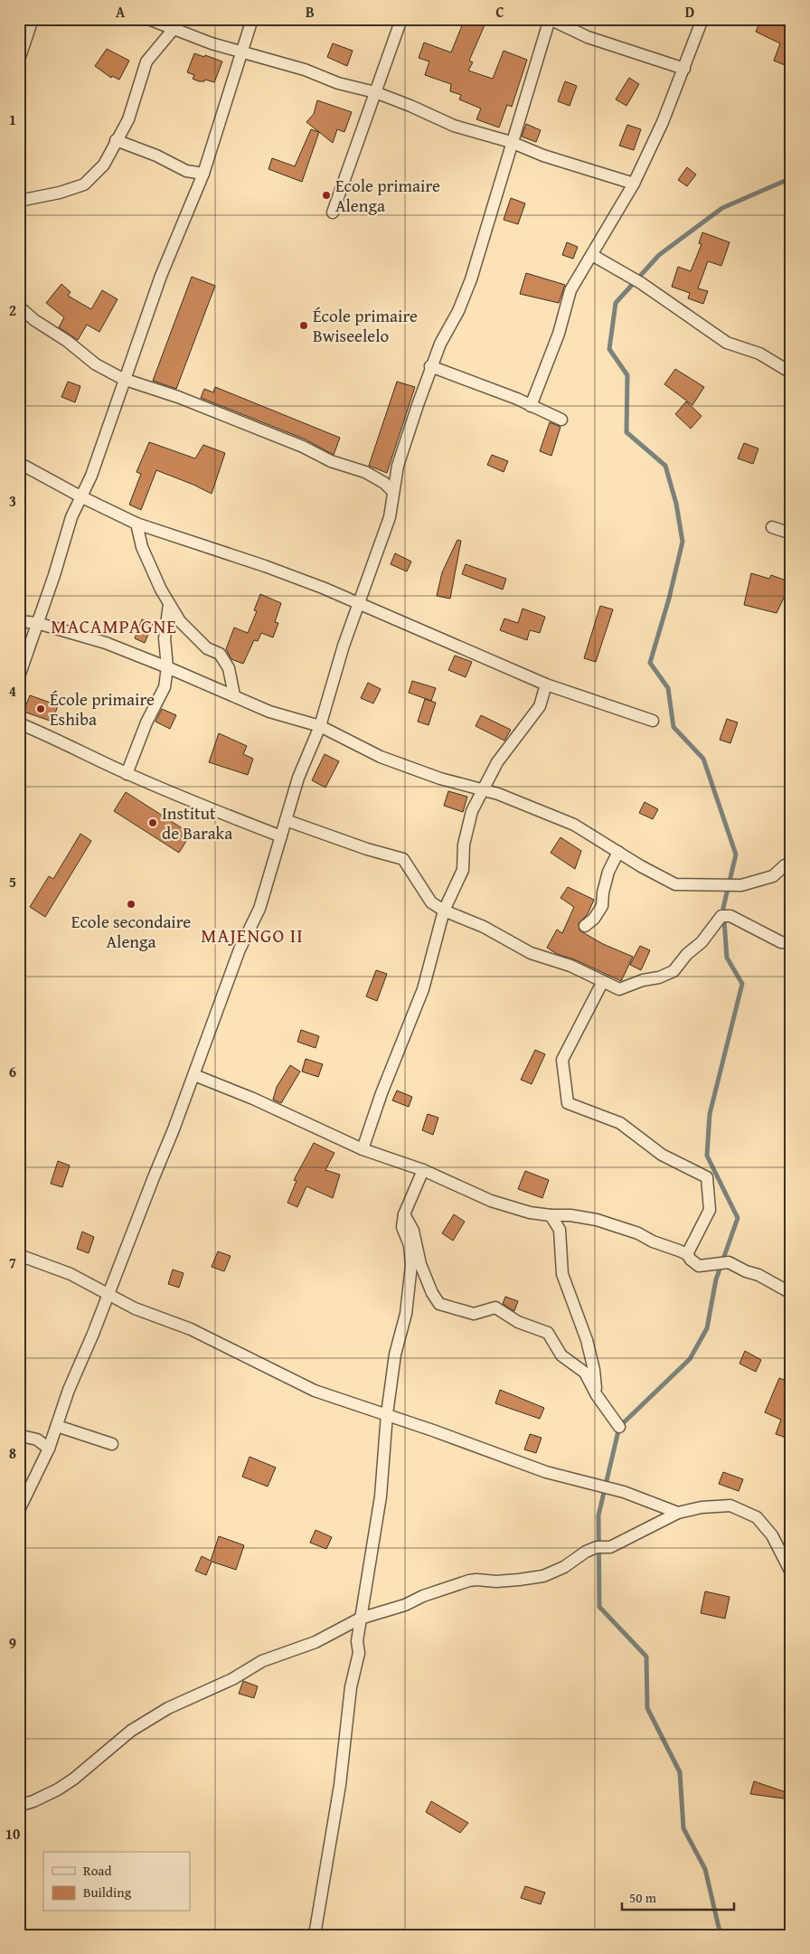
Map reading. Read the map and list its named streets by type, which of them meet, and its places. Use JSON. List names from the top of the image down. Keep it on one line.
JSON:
{"districts":["MACAMPAGNE","MAJENGO II"],"places":["Ecole primaire Alenga","École primaire Bwiseelelo","École primaire Eshiba","Institut de Baraka","Ecole secondaire Alenga"],"legend":["Road","Building"],"scale_bar":"50 m","grid":{"columns":["A","B","C","D"],"rows":["1","2","3","4","5","6","7","8","9","10"]}}
